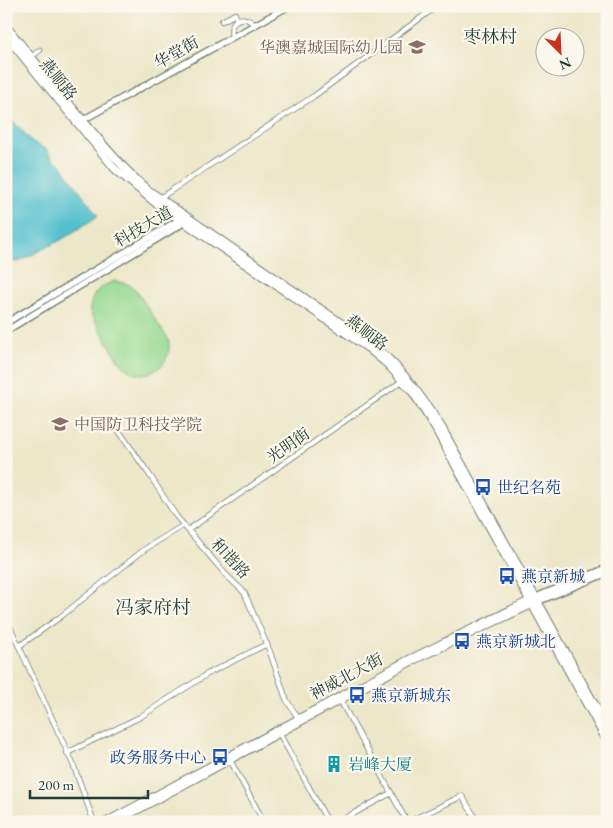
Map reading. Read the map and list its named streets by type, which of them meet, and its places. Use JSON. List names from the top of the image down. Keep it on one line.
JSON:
{"streets":{"main road":["燕顺路","神威北大街"],"street":["华堂街","科技大道","光明街","和谐路"]},"crossings":[["华堂街","燕顺路"],["燕顺路","科技大道"],["燕顺路","光明街"],["燕顺路","神威北大街"],["光明街","和谐路"],["和谐路","神威北大街"]],"districts":["枣林村","冯家府村"],"places":{"school or university":["华澳嘉城国际幼儿园","中国防卫科技学院"],"bus stop":["世纪名苑","燕京新城","燕京新城北","燕京新城东","政务服务中心"],"building":["岩峰大厦"]},"scale_bar":"200 m","north":"bottom right"}
